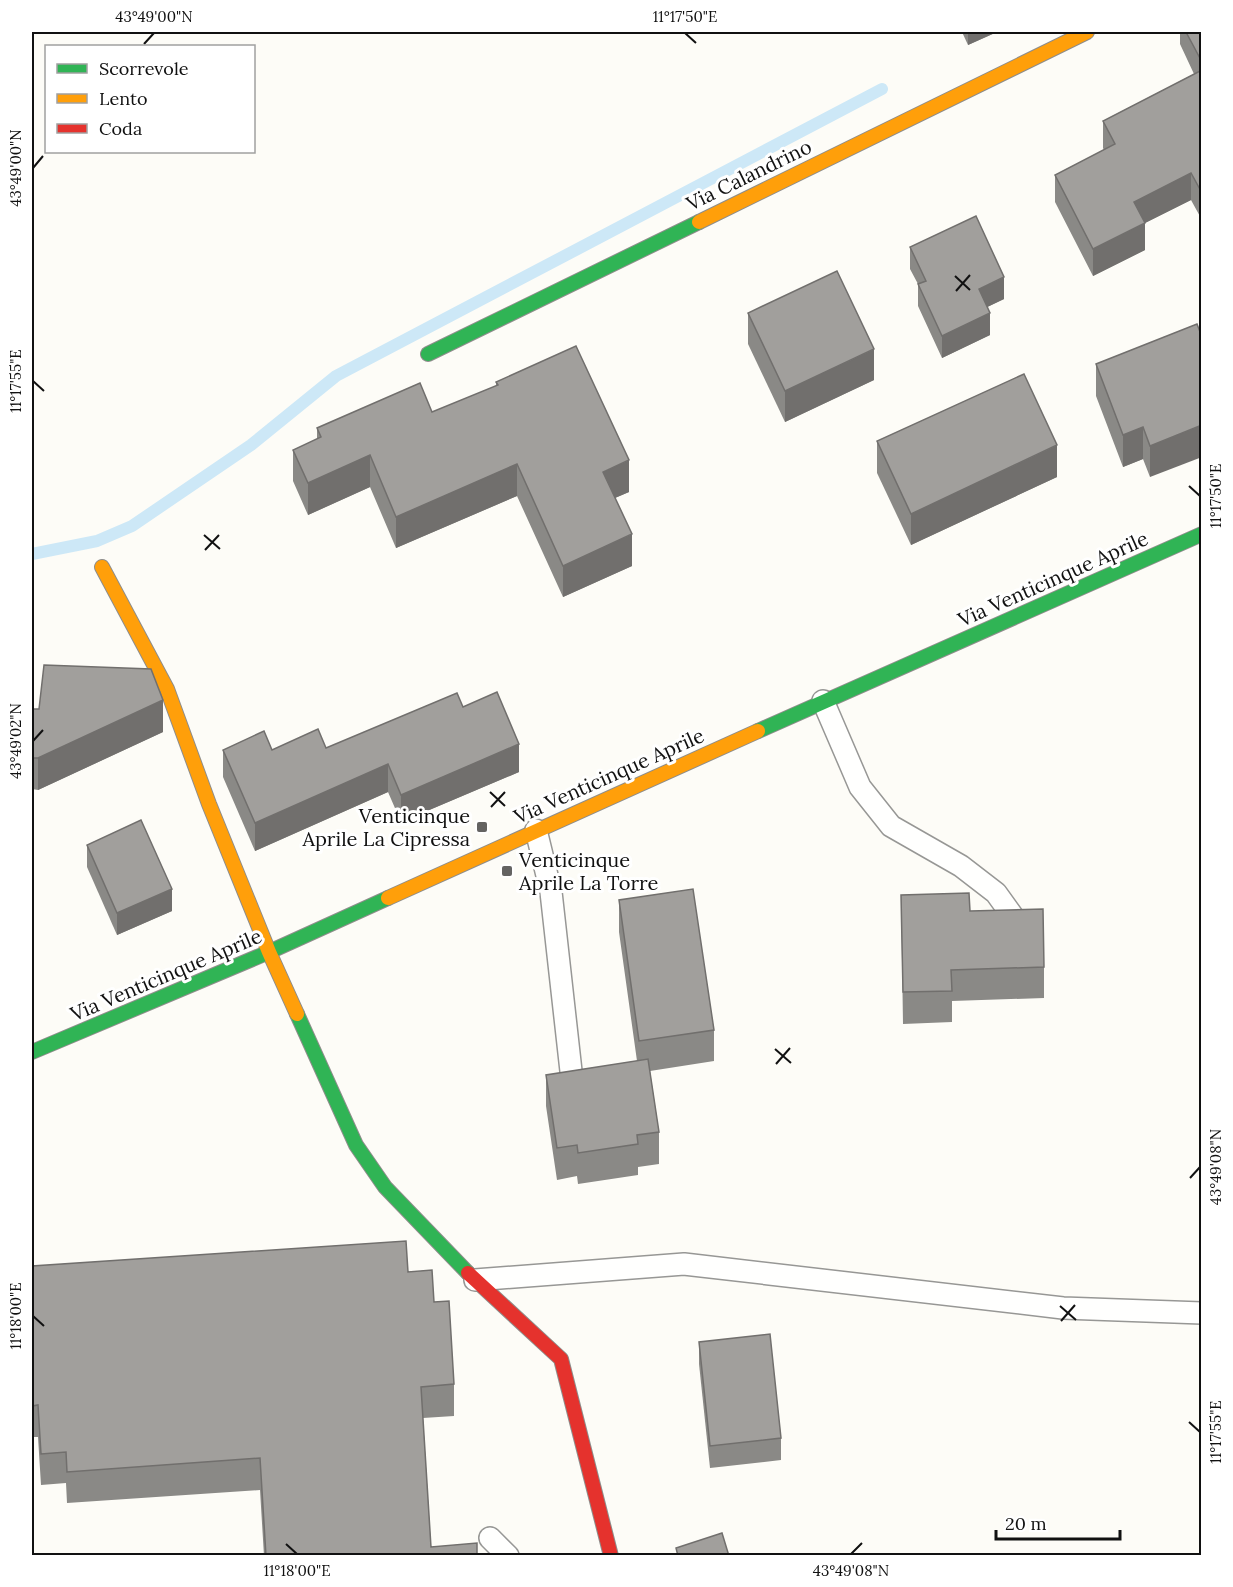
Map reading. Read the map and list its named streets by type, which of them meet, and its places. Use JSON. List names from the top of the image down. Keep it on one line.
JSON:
{"streets":{"street":["Via Calandrino","Via Venticinque Aprile"]},"places":{"transit":["Venticinque Aprile La Cipressa","Venticinque Aprile La Torre"]},"legend":["Scorrevole","Lento","Coda"],"scale_bar":"20 m","coordinates":["43°49'00\"N","11°17'50\"E","11°17'55\"E","43°49'02\"N","43°49'08\"N","11°18'00\"E"]}
